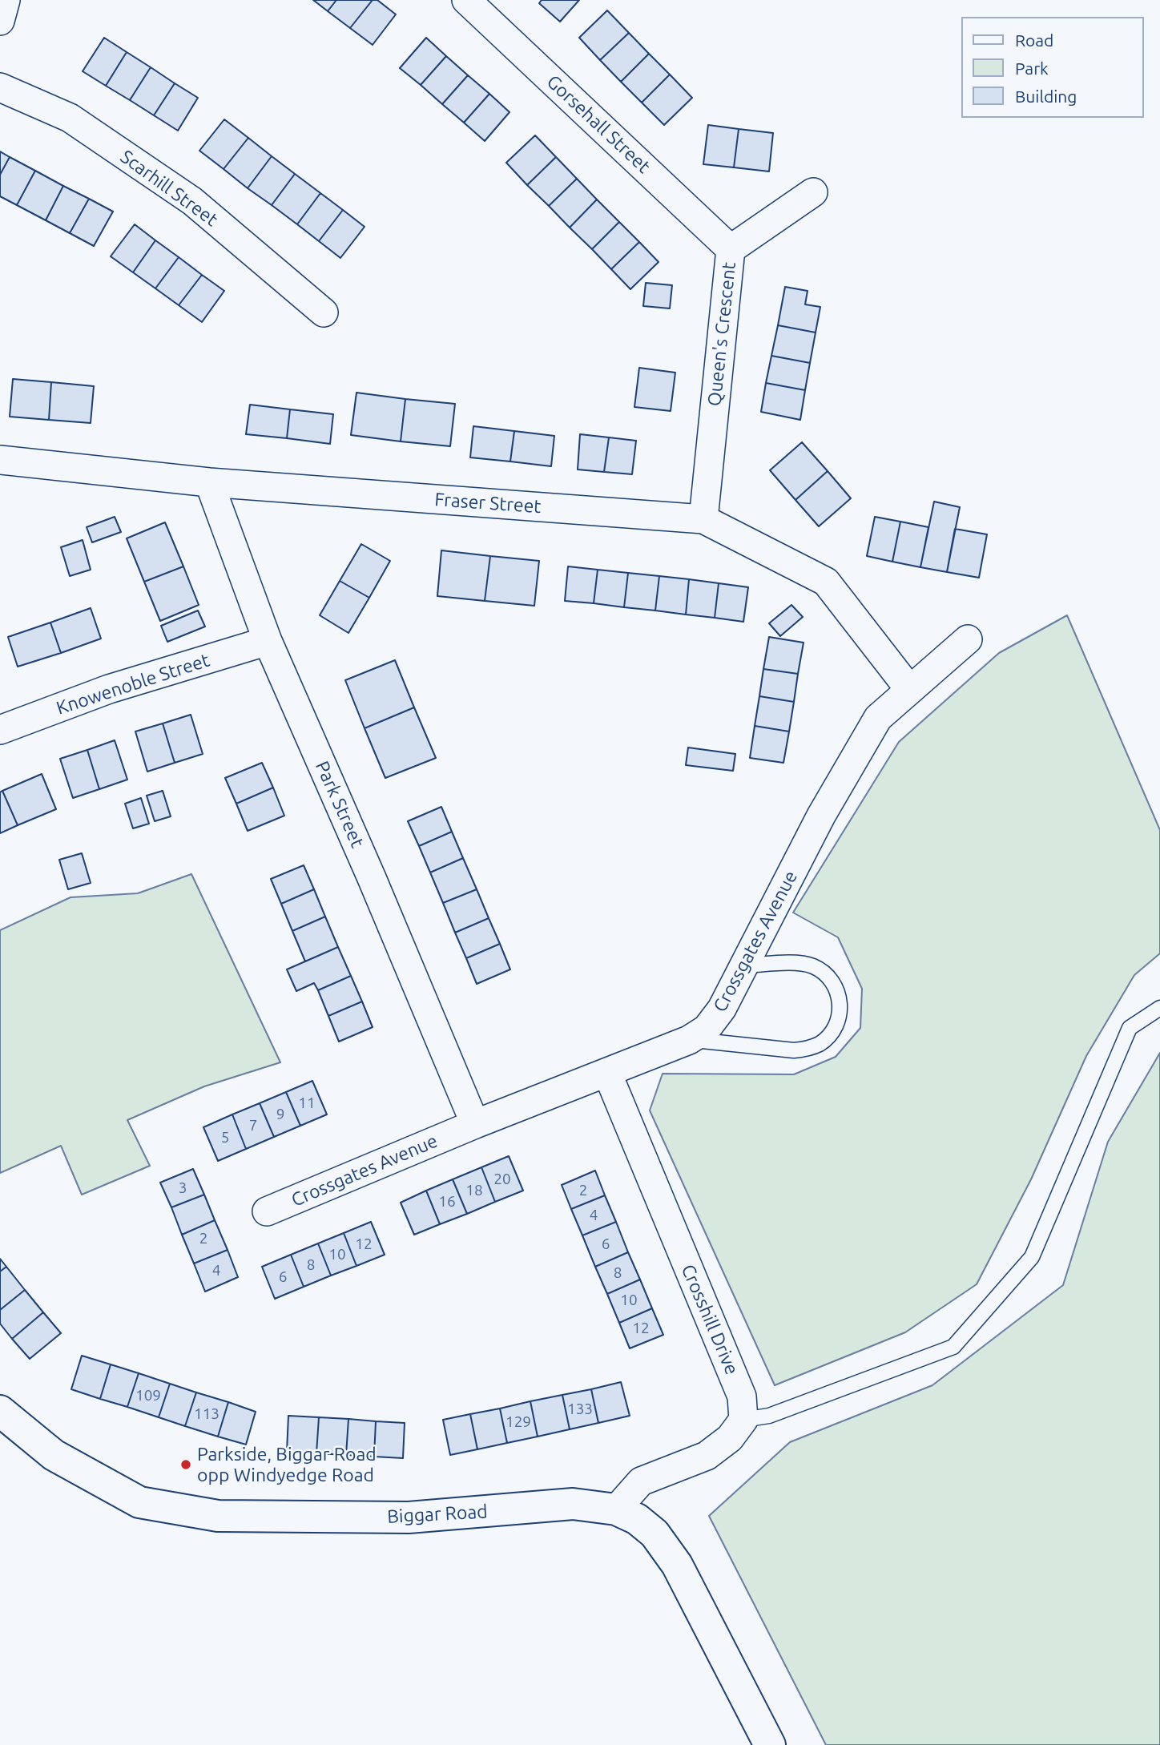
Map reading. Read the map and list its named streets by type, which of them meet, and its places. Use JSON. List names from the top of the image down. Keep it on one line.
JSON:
{"streets":{"street":["Gorsehall Street","Scarhill Street","Queen's Crescent","Fraser Street","Knowenoble Street","Park Street","Crossgates Avenue","Crosshill Drive","Biggar Road"]},"crossings":[["Gorsehall Street","Queen's Crescent"],["Queen's Crescent","Fraser Street"],["Fraser Street","Park Street"],["Fraser Street","Crossgates Avenue"],["Knowenoble Street","Park Street"],["Park Street","Crossgates Avenue"],["Crossgates Avenue","Crosshill Drive"]],"places":["Parkside, Biggar Road opp Windyedge Road"],"house_numbers":["11","9","7","5","20","3","18","2","16","4","2","12","6","10","8","4","8","6","10","12","109","133","113","129"],"legend":["Road","Park","Building"]}
